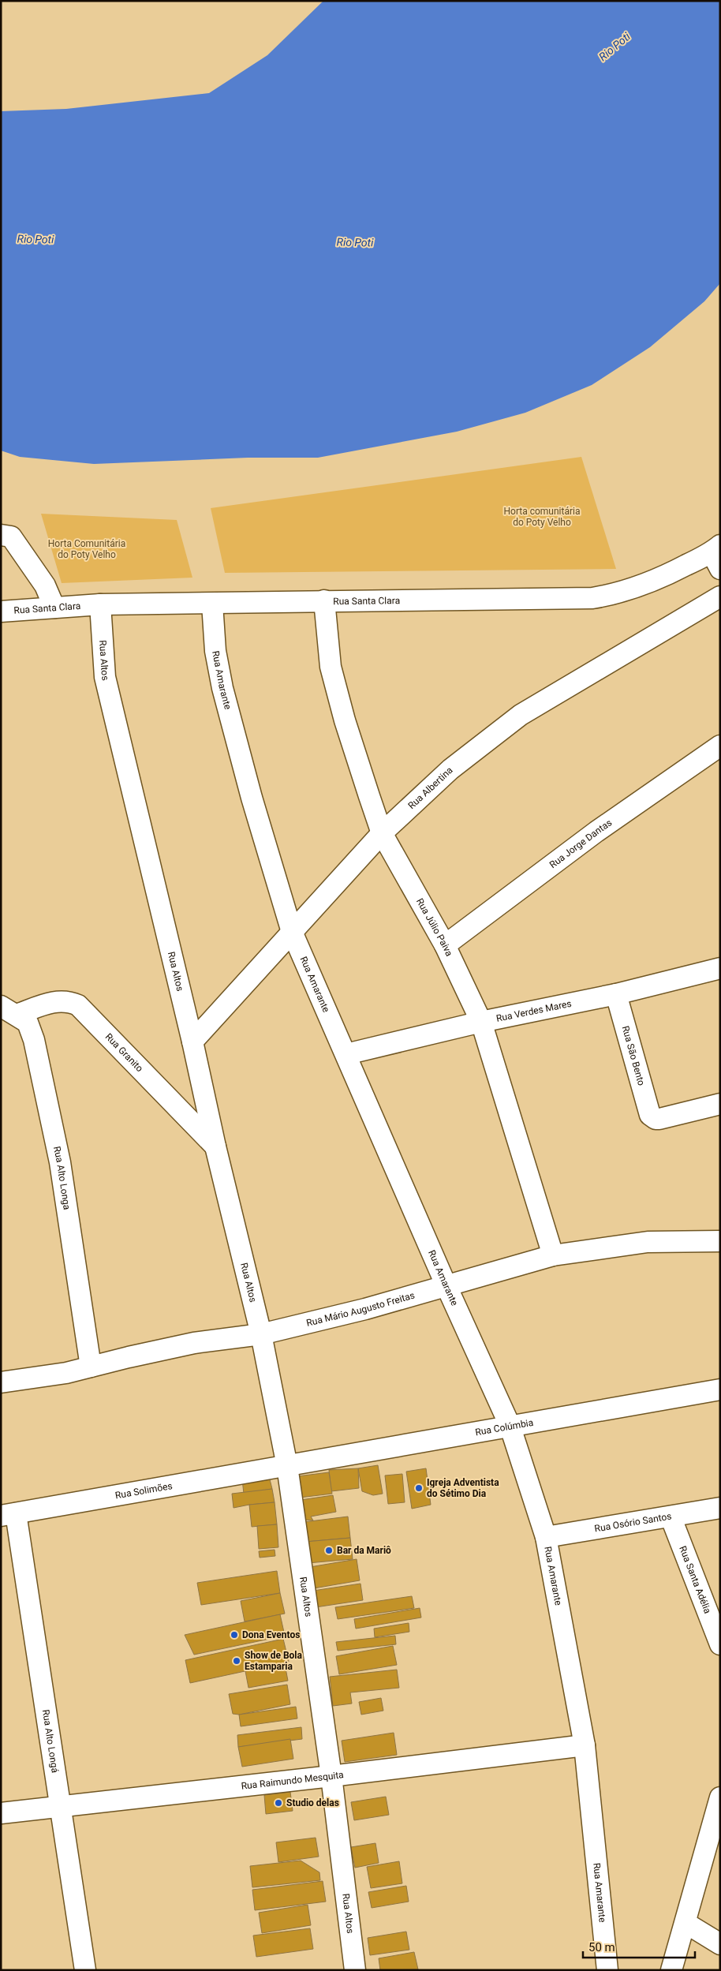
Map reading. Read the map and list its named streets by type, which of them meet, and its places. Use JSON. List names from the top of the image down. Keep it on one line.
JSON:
{"streets":{"street":["Rua Santa Clara","Rua Altos","Rua Amarante","Rua Albertina","Rua Jorge Dantas","Rua Júlio Paiva","Rua Verdes Mares","Rua Granito","Rua São Bento","Rua Alto Longa","Rua Mário Augusto Freitas","Rua Colúmbia","Rua Solimões","Rua Osório Santos","Rua Santa Adélia","Rua Alto Longá","Rua Raimundo Mesquita"]},"crossings":[["Rua Santa Clara","Rua Altos"],["Rua Santa Clara","Rua Amarante"],["Rua Santa Clara","Rua Júlio Paiva"],["Rua Altos","Rua Albertina"],["Rua Altos","Rua Granito"],["Rua Altos","Rua Mário Augusto Freitas"],["Rua Altos","Rua Colúmbia"],["Rua Altos","Rua Solimões"],["Rua Altos","Rua Raimundo Mesquita"],["Rua Amarante","Rua Albertina"],["Rua Amarante","Rua Verdes Mares"],["Rua Amarante","Rua Mário Augusto Freitas"],["Rua Amarante","Rua Colúmbia"],["Rua Amarante","Rua Osório Santos"],["Rua Amarante","Rua Raimundo Mesquita"],["Rua Albertina","Rua Júlio Paiva"],["Rua Jorge Dantas","Rua Júlio Paiva"],["Rua Júlio Paiva","Rua Verdes Mares"],["Rua Júlio Paiva","Rua Mário Augusto Freitas"],["Rua Verdes Mares","Rua São Bento"],["Rua Granito","Rua Alto Longa"],["Rua Alto Longa","Rua Mário Augusto Freitas"],["Rua Colúmbia","Rua Solimões"],["Rua Solimões","Rua Alto Longá"],["Rua Osório Santos","Rua Santa Adélia"],["Rua Alto Longá","Rua Raimundo Mesquita"]],"water":["Rio Poti"],"parks":["Horta comunitária do Poty Velho","Horta Comunitária do Poty Velho"],"places":["Igreja Adventista do Sétimo Dia","Bar da Mariô","Dona Eventos","Show de Bola Estamparia","Studio delas"],"scale_bar":"50 m"}
